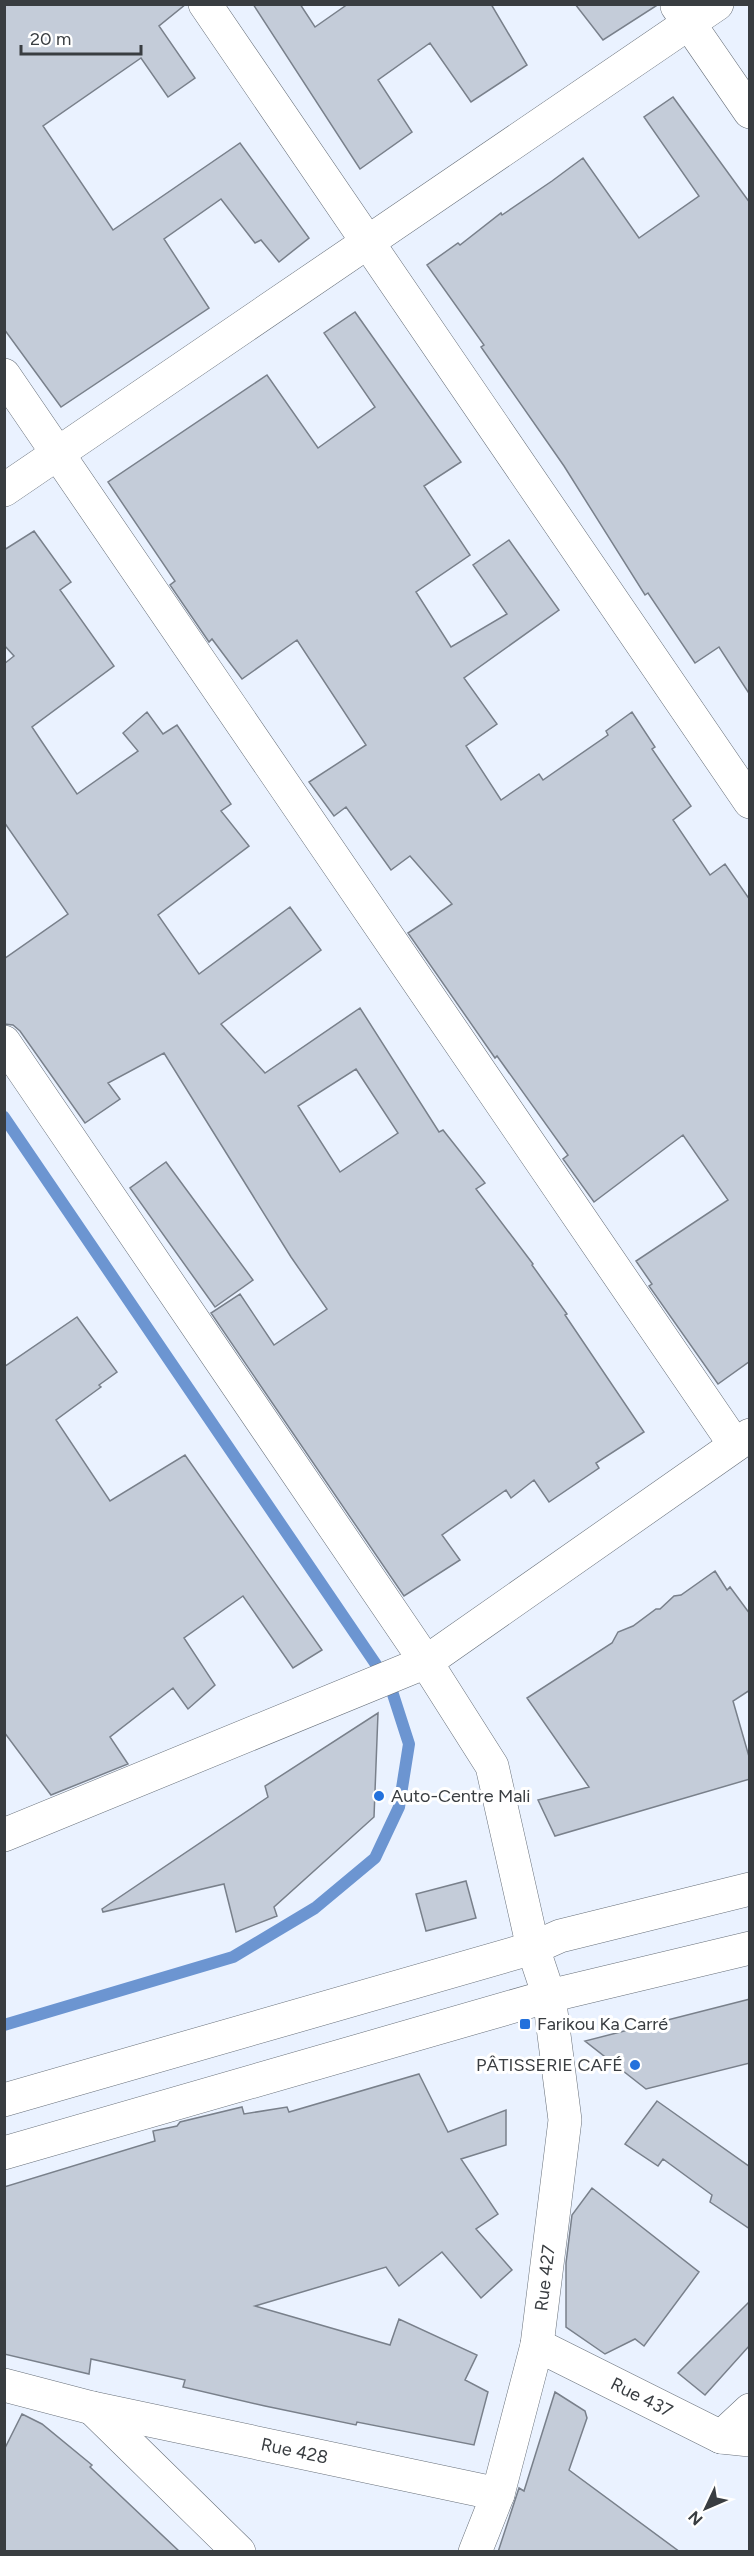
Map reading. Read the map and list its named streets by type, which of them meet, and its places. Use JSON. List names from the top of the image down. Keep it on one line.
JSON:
{"streets":{"street":["Rue 427","Rue 437","Rue 428"]},"crossings":[["Rue 427","Rue 437"],["Rue 427","Rue 428"]],"places":{"other":["Auto-Centre Mali","PÂTISSERIE CAFÉ"],"transit":["Farikou Ka Carré"]},"scale_bar":"20 m","north":"bottom left"}
